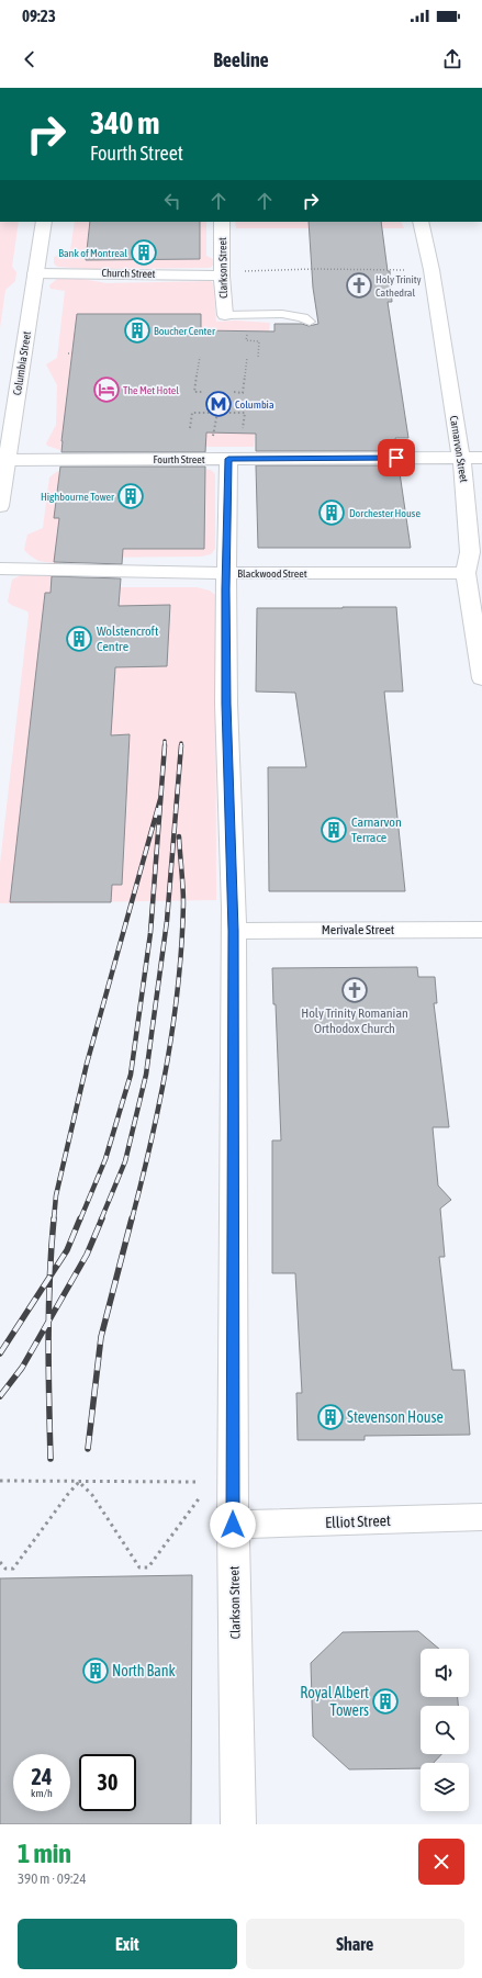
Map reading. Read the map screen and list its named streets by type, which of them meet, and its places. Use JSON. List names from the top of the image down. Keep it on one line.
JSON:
{"streets":{"street":["Clarkson Street","Church Street","Columbia Street","Carnarvon Street","Fourth Street","Blackwood Street","Merivale Street","Elliot Street"]},"crossings":[["Clarkson Street","Church Street"],["Clarkson Street","Fourth Street"],["Clarkson Street","Blackwood Street"],["Clarkson Street","Merivale Street"],["Clarkson Street","Elliot Street"],["Church Street","Columbia Street"],["Columbia Street","Fourth Street"],["Carnarvon Street","Fourth Street"],["Carnarvon Street","Blackwood Street"]],"places":{"building":["Bank of Montreal","Boucher Center","Highbourne Tower","Dorchester House","Wolstencroft Centre","Carnarvon Terrace","Stevenson House","North Bank","Royal Albert Towers"],"church":["Holy Trinity Cathedral","Holy Trinity Romanian Orthodox Church"],"hotel":["The Met Hotel"],"metro station":["Columbia"]},"page":{"status":"09:23","header":"Beeline","turn":["340 m","Fourth Street"],"speed":"24 km/h","limit":"30","heading":["1 min","390 m · 09:24"],"buttons":["Exit","Share"]}}
